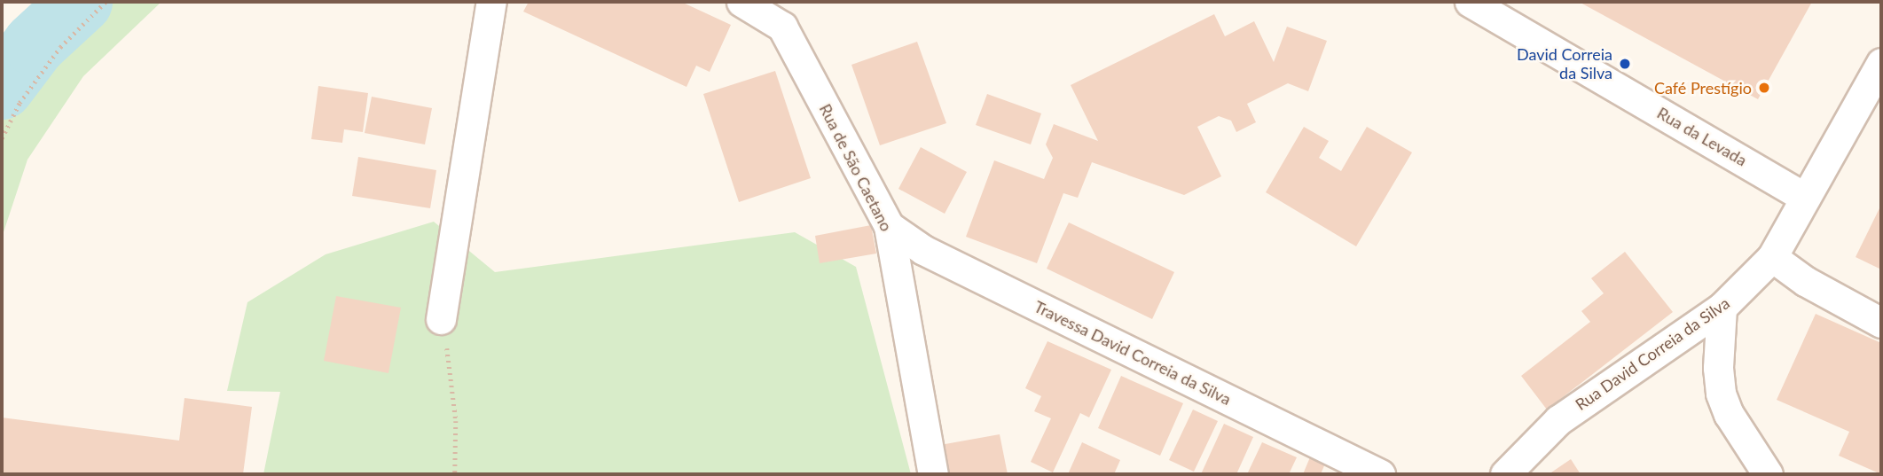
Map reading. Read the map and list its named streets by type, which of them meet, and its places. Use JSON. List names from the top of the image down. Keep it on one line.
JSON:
{"streets":{"street":["Rua da Levada","Rua de São Caetano","Travessa David Correia da Silva","Rua David Correia da Silva"]},"crossings":[["Rua da Levada","Rua David Correia da Silva"],["Rua de São Caetano","Travessa David Correia da Silva"]],"places":["David Correia da Silva","Café Prestígio"]}
